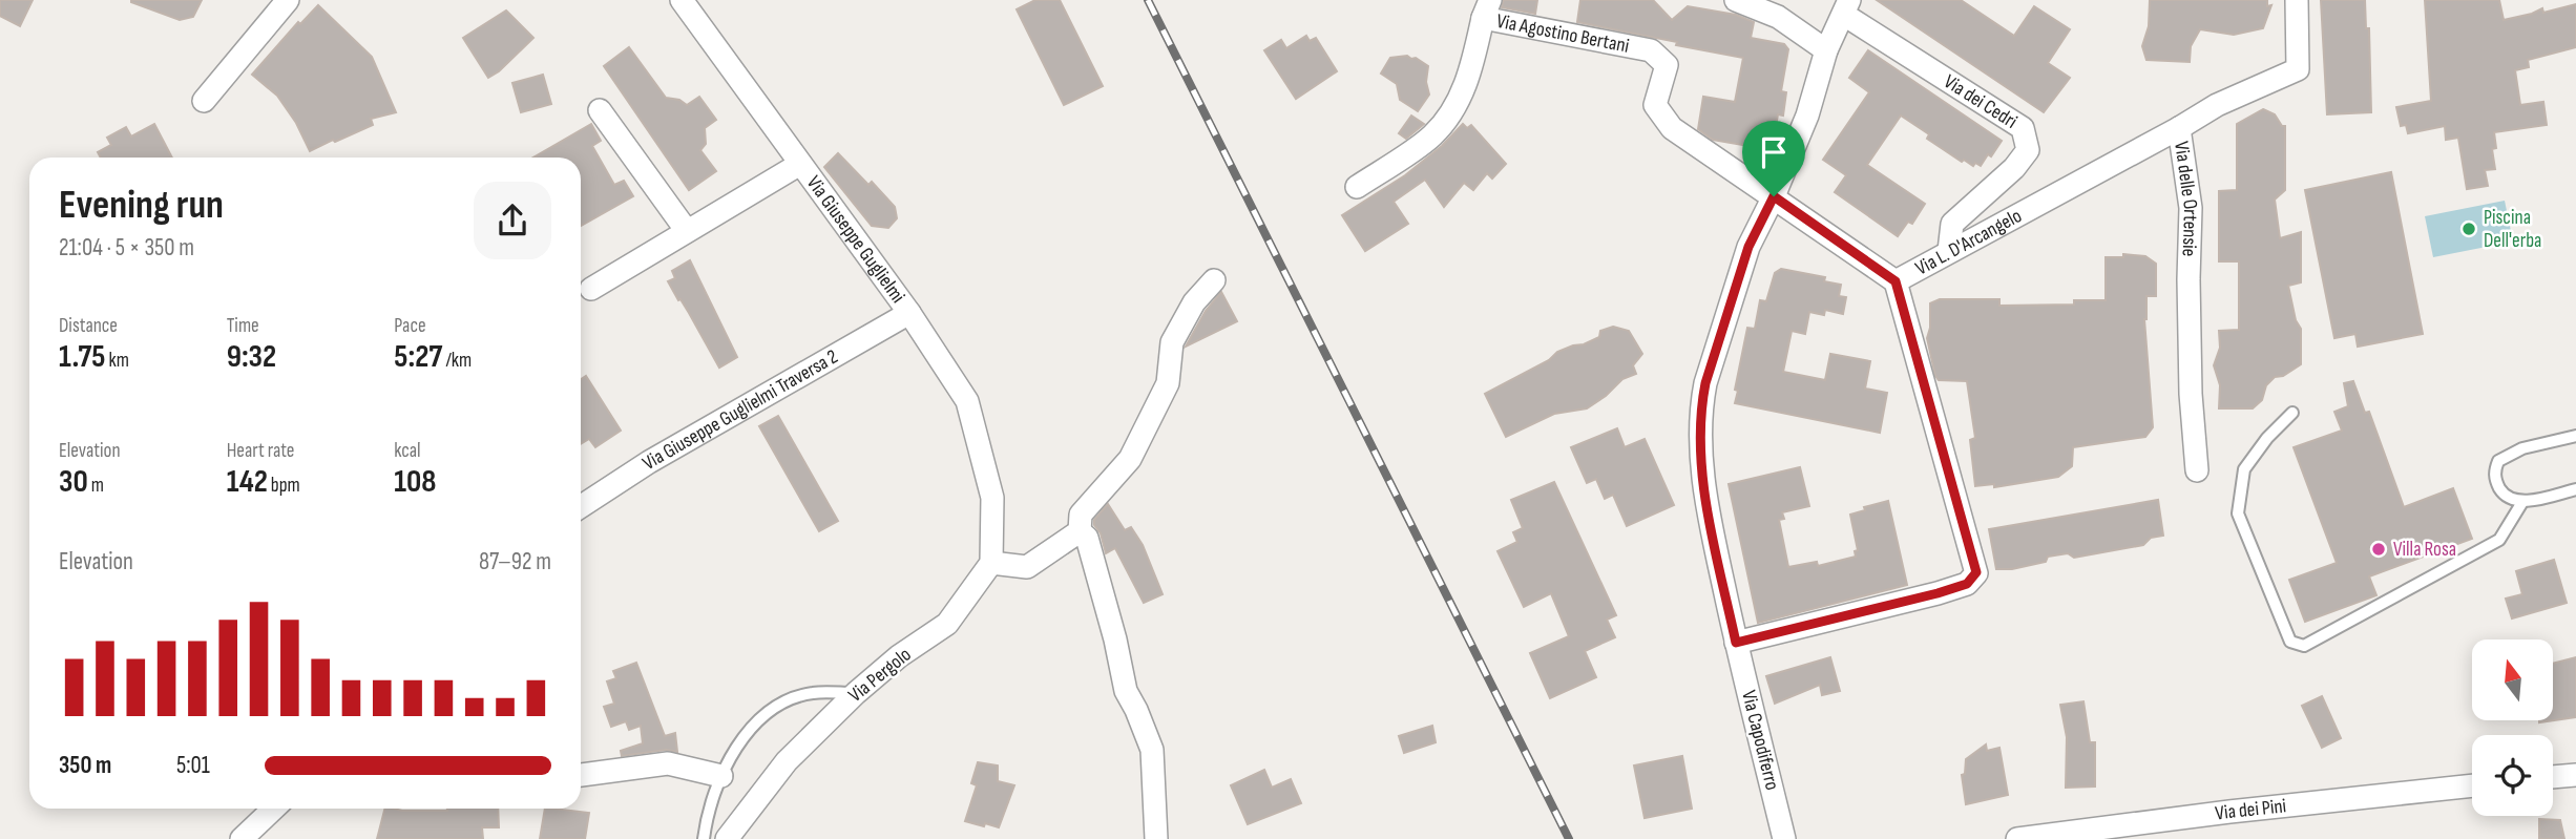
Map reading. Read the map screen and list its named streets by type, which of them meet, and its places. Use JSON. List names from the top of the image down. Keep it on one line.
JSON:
{"streets":{"street":["Via Agostino Bertani","Via dei Cedri","Via delle Ortensie","Via Giuseppe Guglielmi","Via L. D'Arcangelo","Via Giuseppe Guglielmi Traversa 2","Via Pergolo","Via Capodiferro","Via dei Pini"]},"crossings":[["Via Agostino Bertani","Via Capodiferro"],["Via dei Cedri","Via L. D'Arcangelo"],["Via dei Cedri","Via Capodiferro"],["Via delle Ortensie","Via L. D'Arcangelo"],["Via Giuseppe Guglielmi","Via Giuseppe Guglielmi Traversa 2"],["Via Giuseppe Guglielmi","Via Pergolo"],["Via L. D'Arcangelo","Via Capodiferro"]],"places":["Piscina Dell'erba","Villa Rosa"],"north":"top","page":{"heading":["Evening run","21:04 · 5 × 350 m"],"stats":[["Distance","1.75 km"],["Time","9:32"],["Pace","5:27 /km"],["Elevation","30 m"],["Heart rate","142 bpm"],["kcal","108"]],"chart":["Elevation","87–92 m"],"list":[{"name":"350 m","note":"5:01"}]}}
